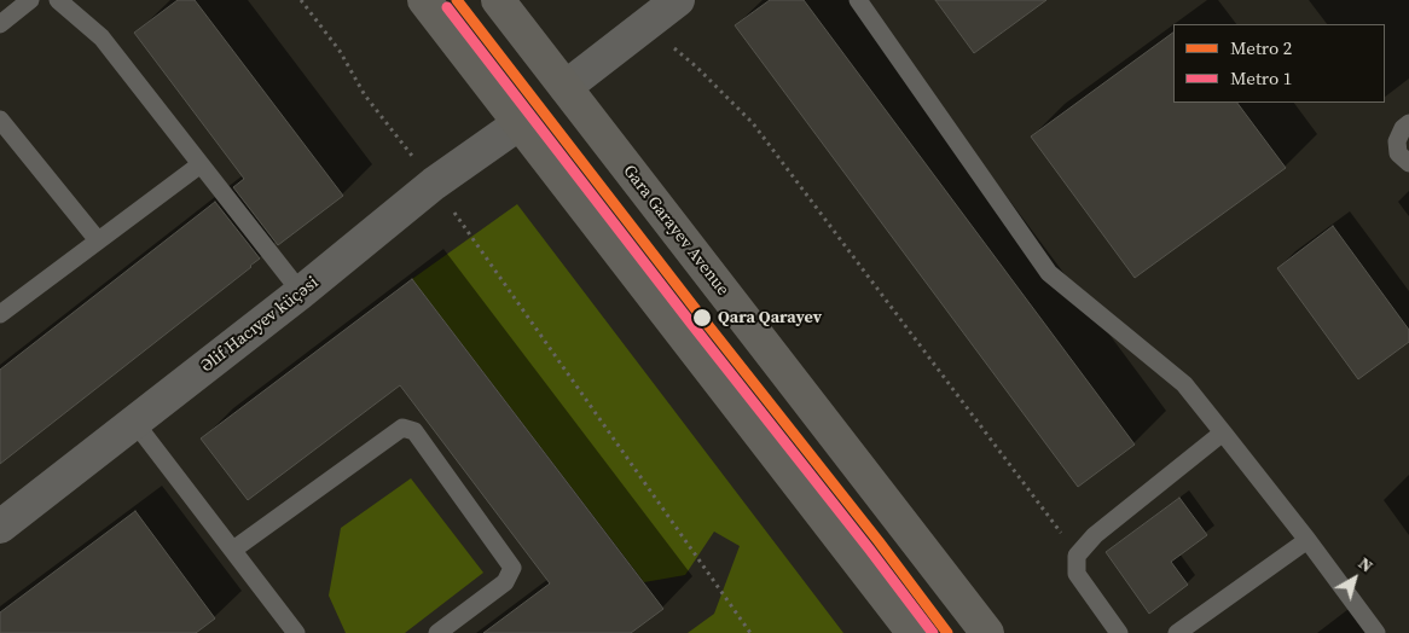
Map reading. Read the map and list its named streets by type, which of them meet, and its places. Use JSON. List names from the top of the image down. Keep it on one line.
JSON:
{"streets":{"main road":["Gara Garayev Avenue"],"street":["Əlif Hacıyev küçəsi"]},"places":["Qara Qarayev"],"lines":["metro line 2","metro line 1"],"legend":["Metro 2","Metro 1"],"north":"top right"}
